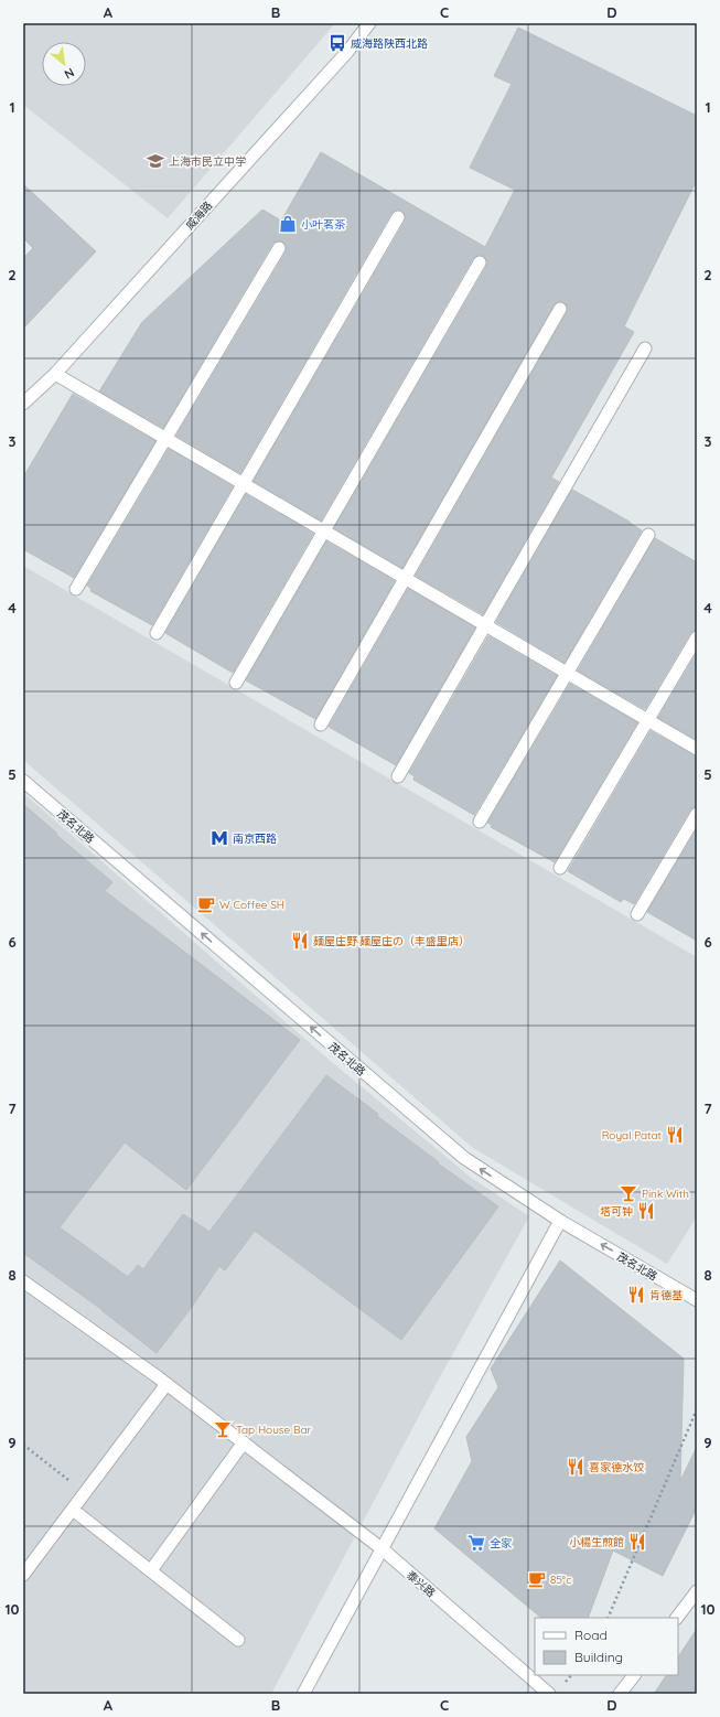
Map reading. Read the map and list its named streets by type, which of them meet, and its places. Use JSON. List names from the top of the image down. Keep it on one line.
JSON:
{"streets":{"street":["威海路","茂名北路","泰兴路"]},"one_way":["茂名北路"],"places":{"bus stop":["威海路陕西北路"],"school or university":["上海市民立中学"],"shop":["小叶茗茶"],"metro station":["南京西路"],"cafe":["W Coffee SH","85°c"],"restaurant":["麺屋庄野·麺屋庄の（丰盛里店）","Royal Patat","塔可钟","肯德基","喜家德水饺","小楊生煎館"],"bar":["Pink With","Tap House Bar"],"supermarket":["全家"]},"legend":["Road","Building"],"north":"bottom right","grid":{"columns":["A","B","C","D"],"rows":["1","2","3","4","5","6","7","8","9","10"]}}
